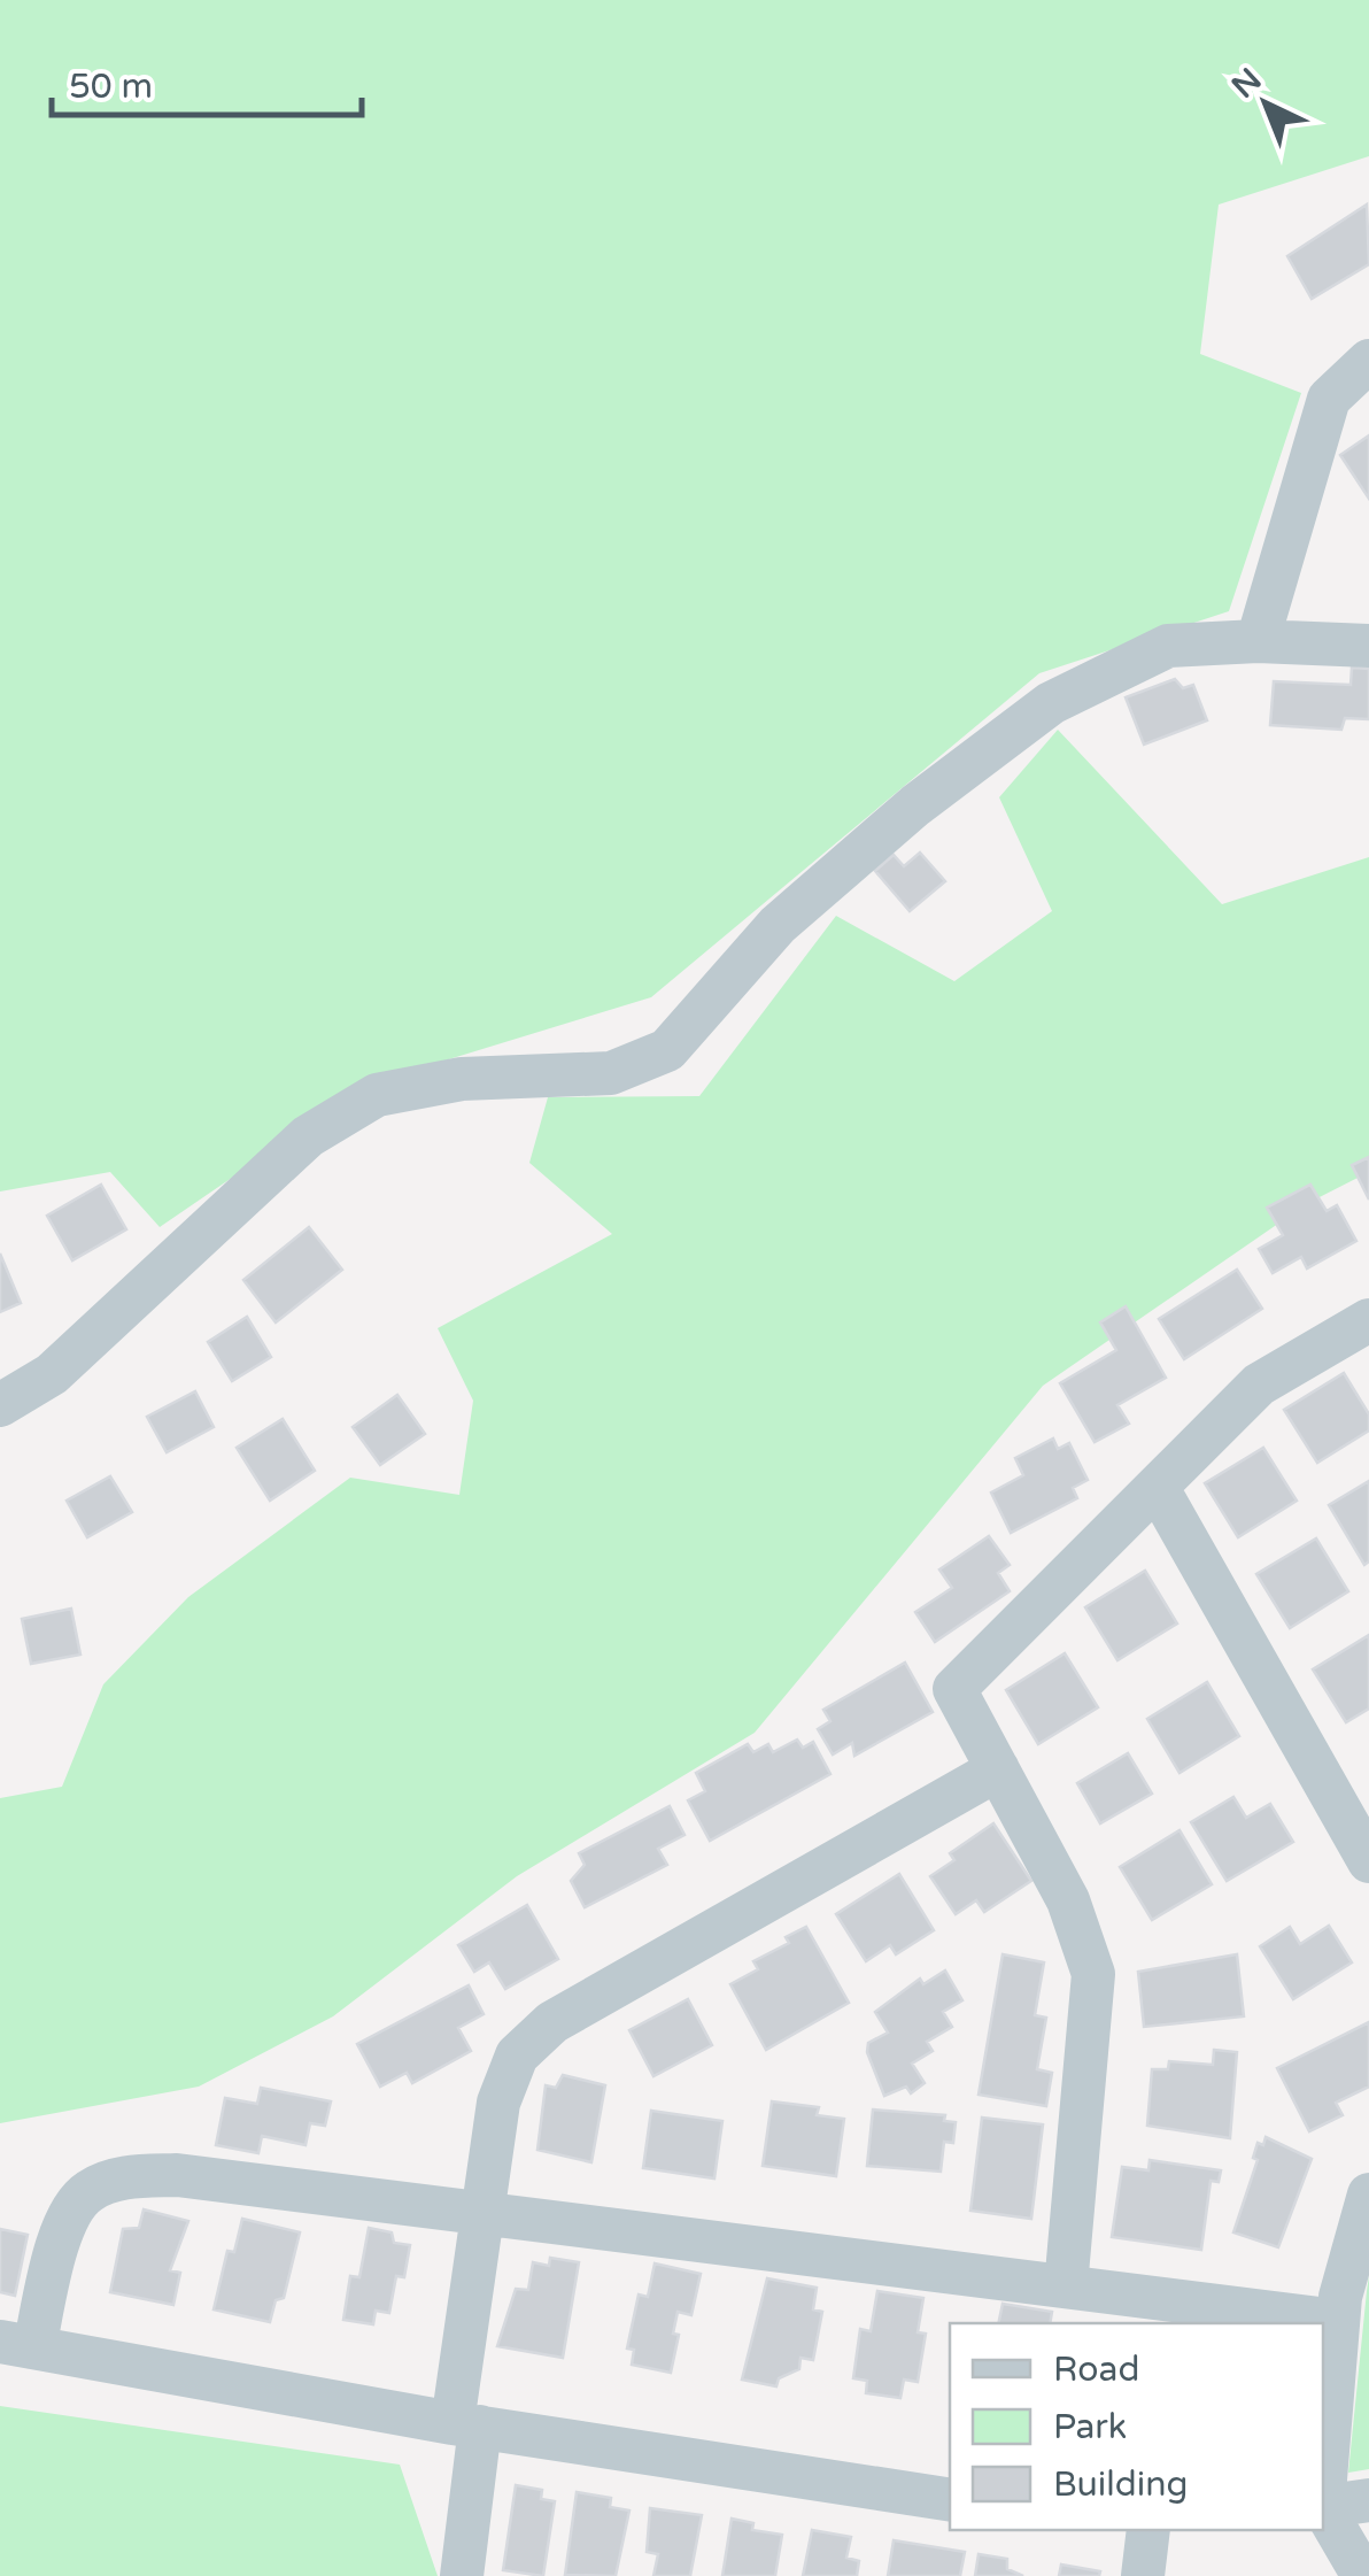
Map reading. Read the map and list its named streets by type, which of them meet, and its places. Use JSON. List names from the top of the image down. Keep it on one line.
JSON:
{"legend":["Road","Park","Building"],"scale_bar":"50 m","north":"top left"}
